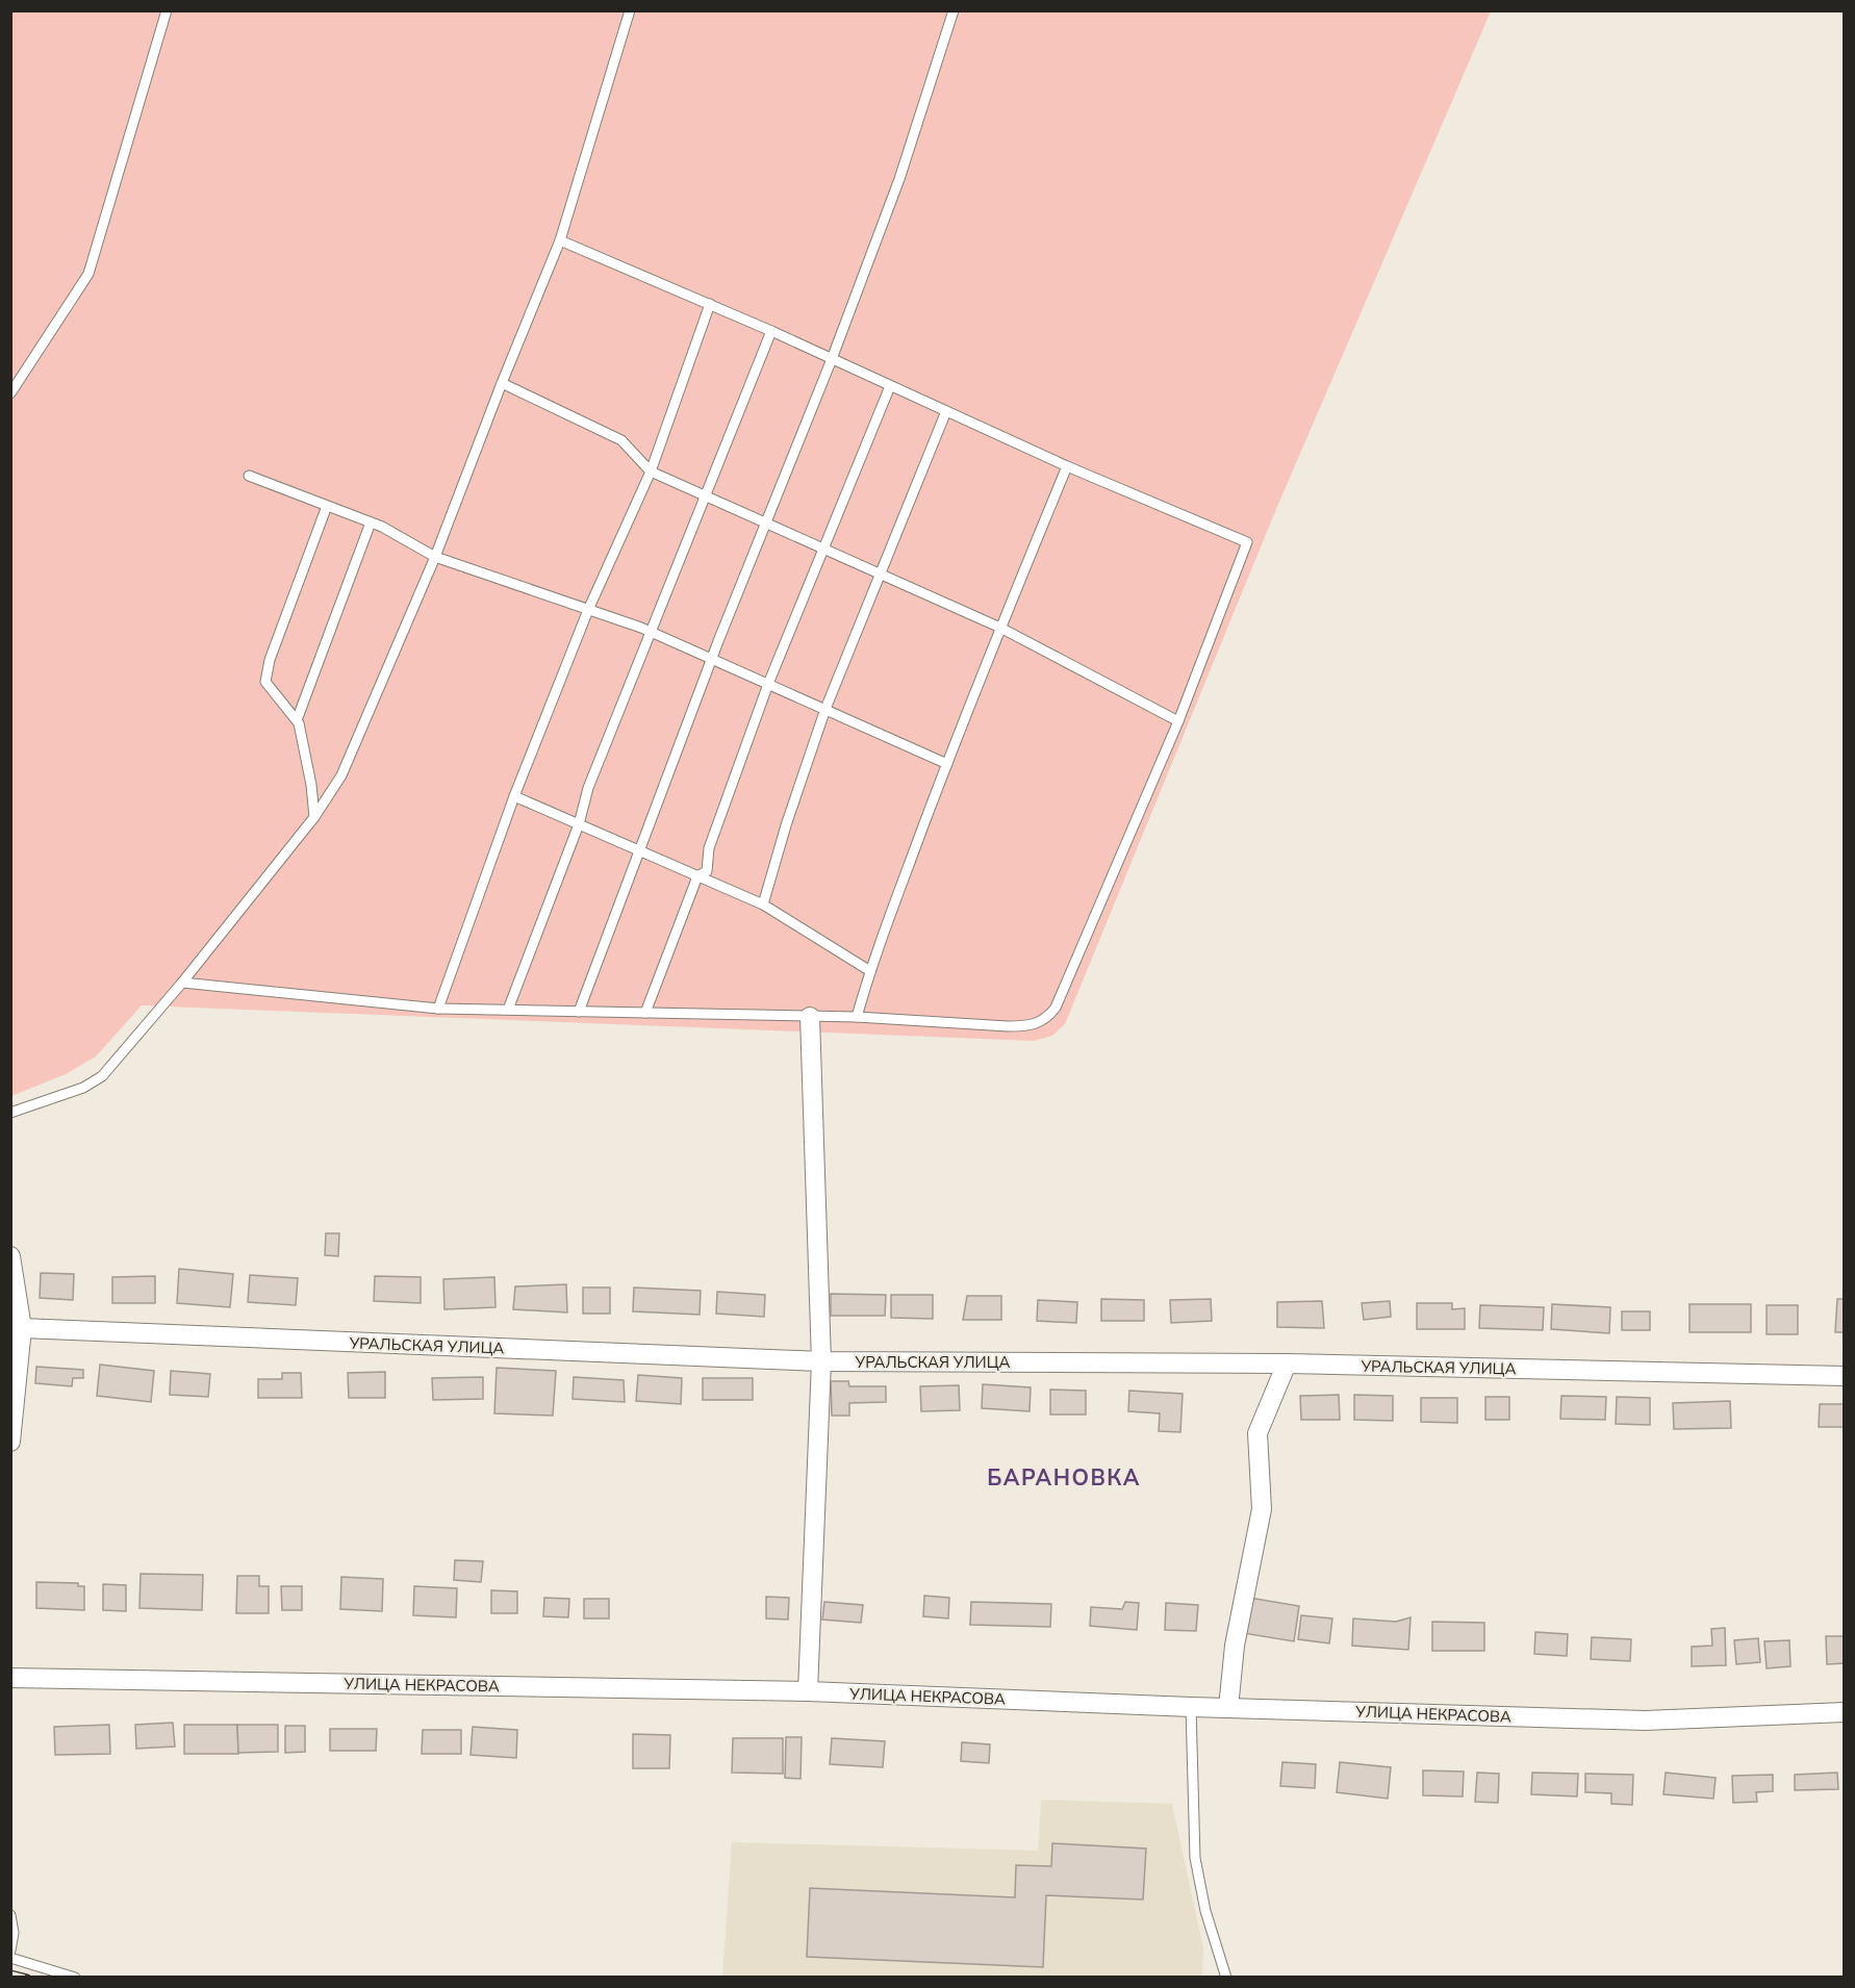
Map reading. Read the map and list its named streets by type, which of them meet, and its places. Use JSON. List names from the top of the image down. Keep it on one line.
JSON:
{"streets":{"street":["УРАЛЬСКАЯ УЛИЦА","УЛИЦА НЕКРАСОВА"]},"districts":["БАРАНОВКА"]}
